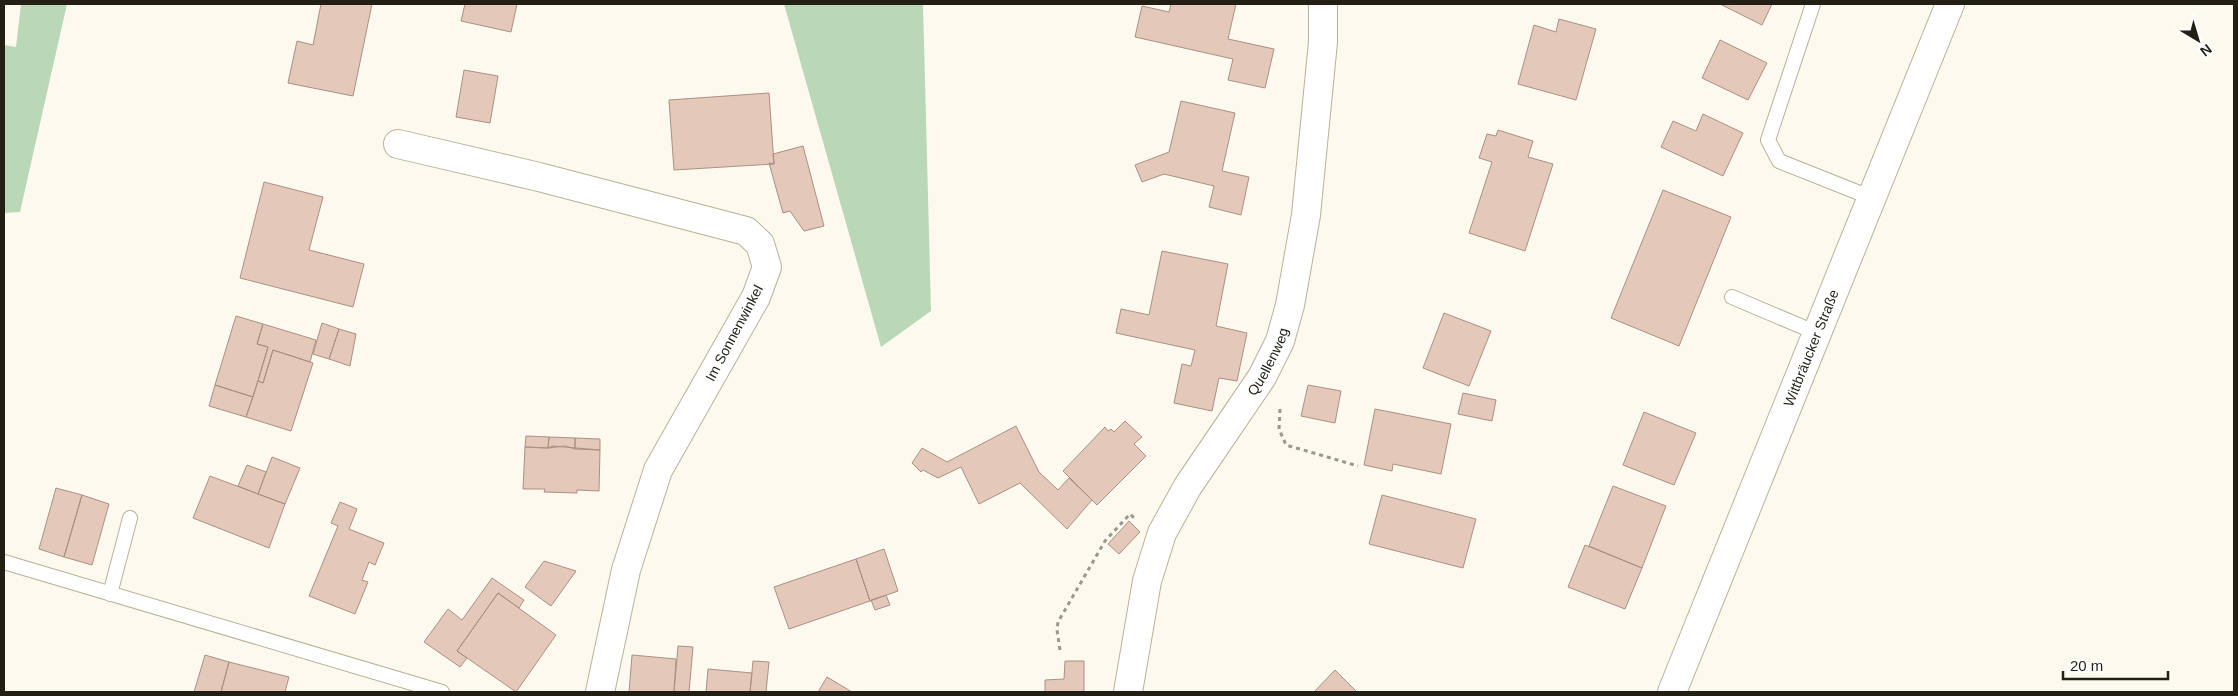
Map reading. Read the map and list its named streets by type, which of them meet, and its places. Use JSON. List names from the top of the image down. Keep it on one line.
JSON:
{"streets":{"street":["Im Sonnenwinkel","Wittbräucker Straße","Quellenweg"]},"scale_bar":"20 m","north":"bottom right"}
